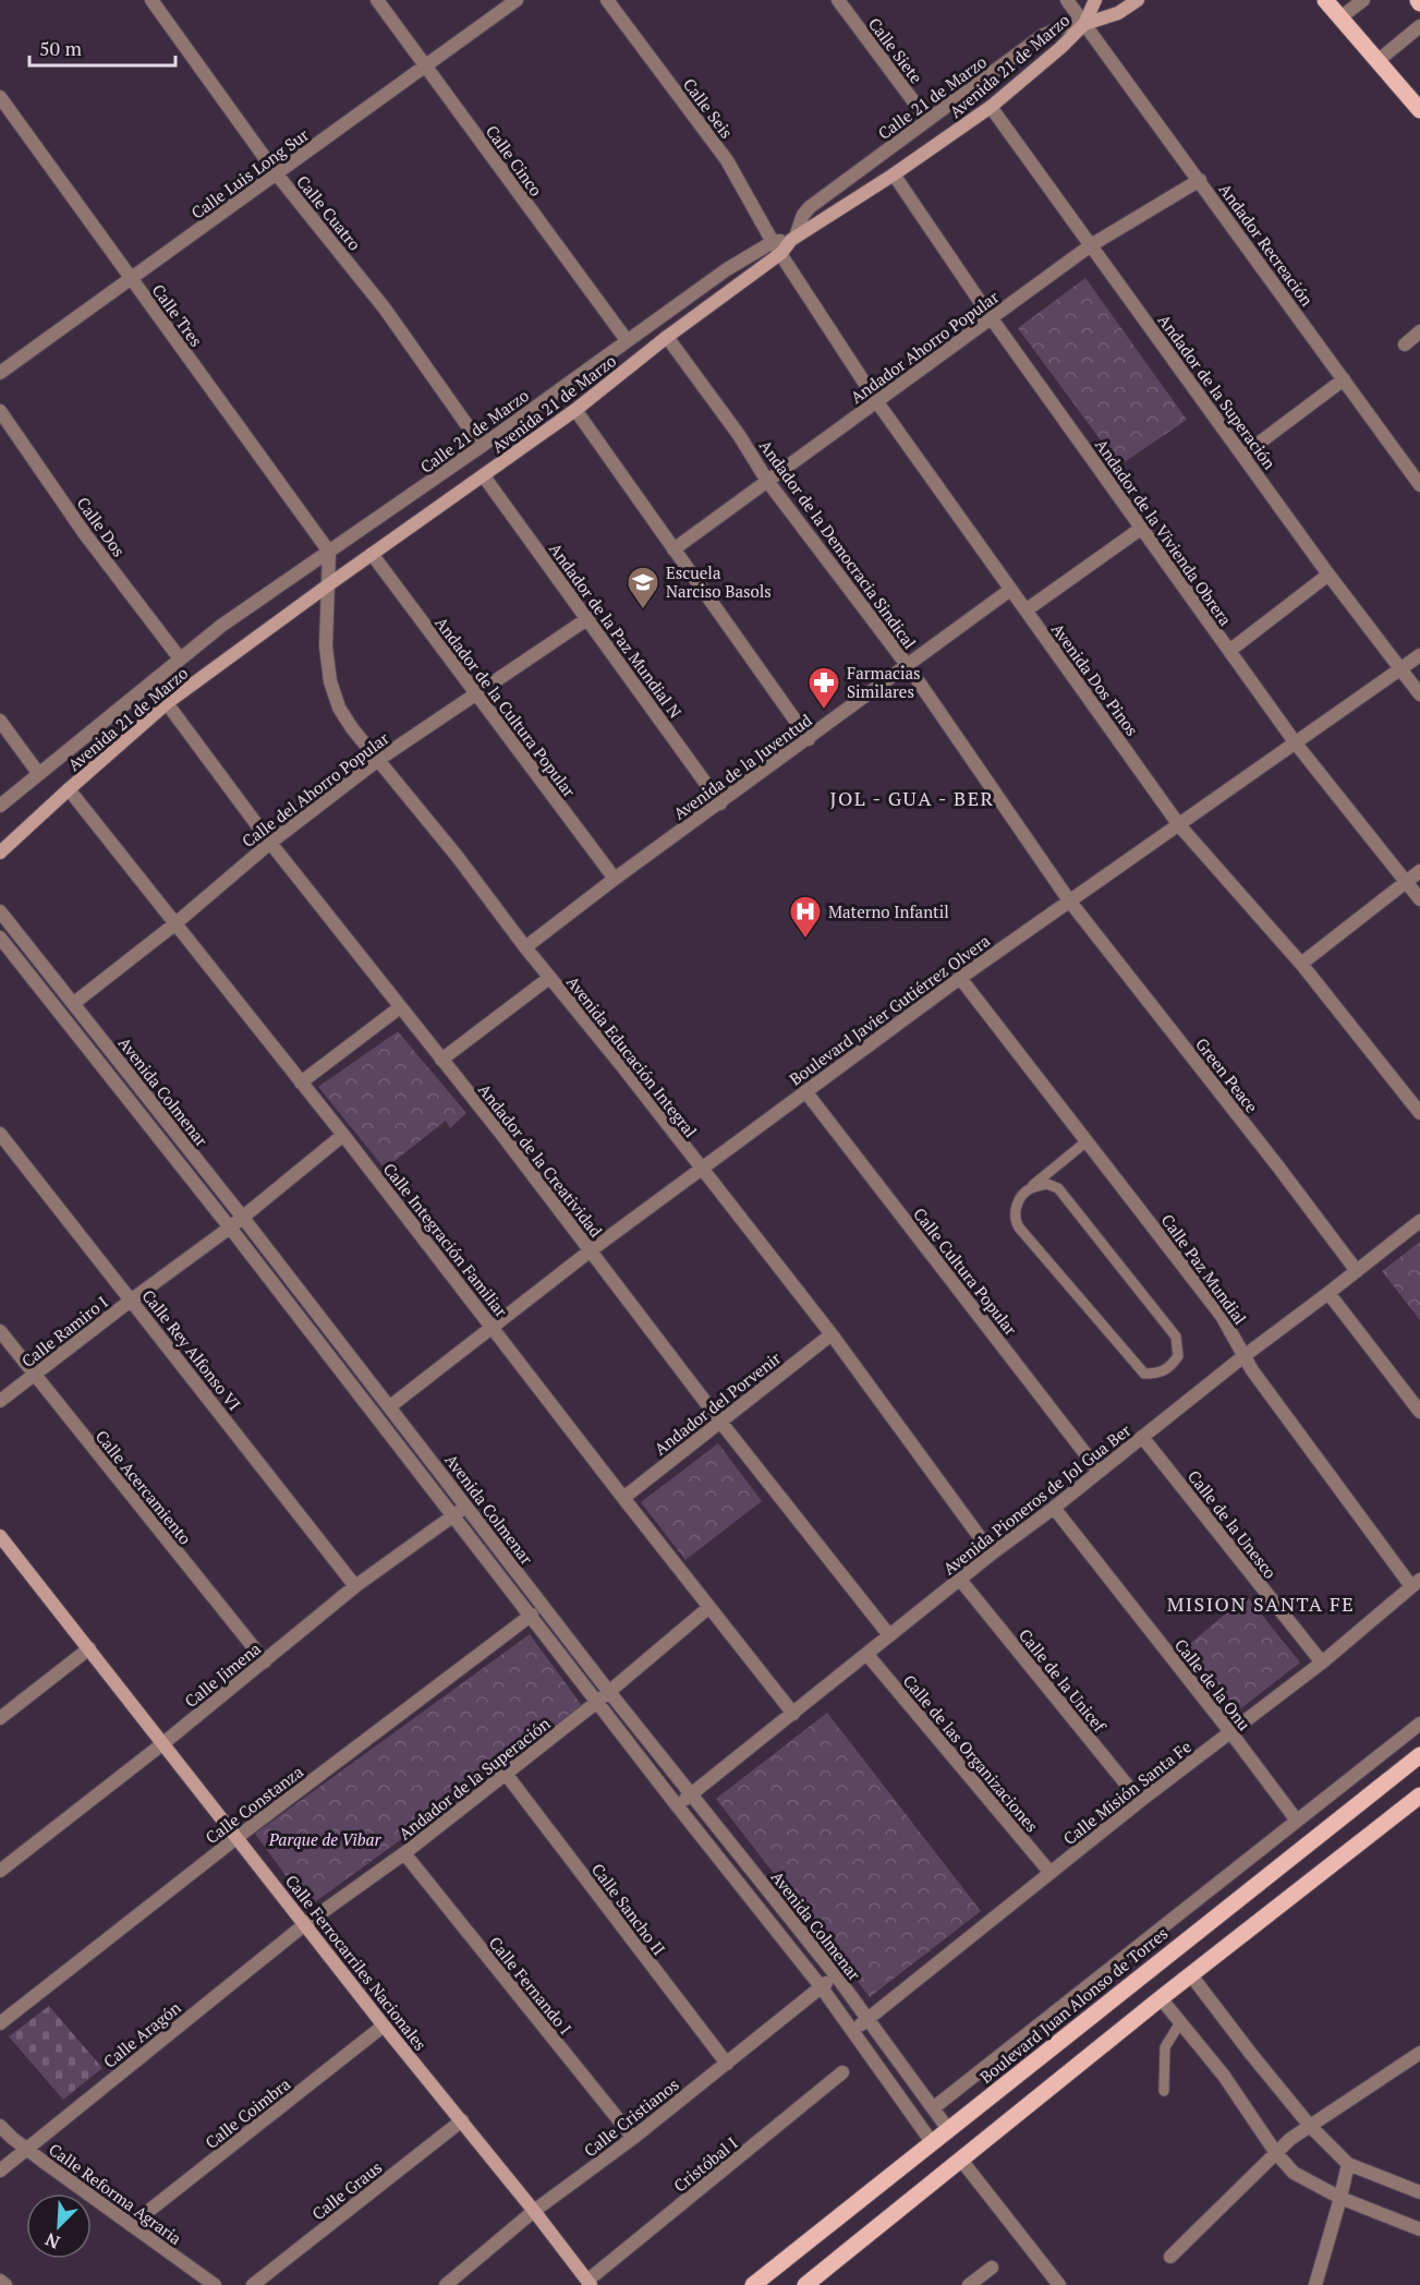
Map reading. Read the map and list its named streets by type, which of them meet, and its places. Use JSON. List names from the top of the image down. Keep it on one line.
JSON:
{"streets":{"main road":["Boulevard Juan Alonso de Torres"],"street":["Calle Siete","Avenida 21 de Marzo","Calle 21 de Marzo","Calle Seis","Calle Cinco","Calle Luis Long Sur","Calle Cuatro","Andador Recreación","Calle Tres","Andador Ahorro Popular","Andador de la Superación","Calle Dos","Andador de la Vivienda Obrera","Andador de la Democracia Sindical","Andador de la Paz Mundial N","Avenida Dos Pinos","Andador de la Cultura Popular","Avenida de la Juventud","Calle del Ahorro Popular","Boulevard Javier Gutiérrez Olvera","Avenida Educación Integral","Green Peace","Avenida Colmenar","Andador de la Creatividad","Calle Integración Familiar","Calle Paz Mundial","Calle Cultura Popular","Calle Ramiro I","Calle Rey Alfonso VI","Andador del Porvenir","Calle Acercamiento","Avenida Pioneros de Jol Gua Ber","Calle de la Unesco","Calle Jimena","Calle de la Unicef","Calle de la Onu","Calle de las Organizaciones","Calle Misión Santa Fe","Calle Constanza","Calle Sancho II","Calle Ferrocarriles Nacionales","Calle Fernando I","Calle Aragón","Calle Coimbra","Calle Cristianos","Cristóbal I","Calle Graus","Calle Reforma Agraria"]},"crossings":[["Calle Siete","Calle 21 de Marzo"],["Avenida 21 de Marzo","Calle 21 de Marzo"],["Avenida 21 de Marzo","Calle Seis"],["Avenida 21 de Marzo","Andador Recreación"],["Avenida 21 de Marzo","Andador de la Superación"],["Avenida 21 de Marzo","Andador de la Vivienda Obrera"],["Avenida 21 de Marzo","Andador de la Democracia Sindical"],["Avenida 21 de Marzo","Andador de la Paz Mundial N"],["Avenida 21 de Marzo","Avenida Dos Pinos"],["Avenida 21 de Marzo","Andador de la Cultura Popular"],["Avenida 21 de Marzo","Avenida Educación Integral"],["Avenida 21 de Marzo","Andador de la Creatividad"],["Avenida 21 de Marzo","Calle Integración Familiar"],["Calle 21 de Marzo","Calle Seis"],["Calle 21 de Marzo","Calle Cinco"],["Calle 21 de Marzo","Calle Cuatro"],["Calle 21 de Marzo","Andador Recreación"],["Calle 21 de Marzo","Calle Tres"],["Calle 21 de Marzo","Calle Dos"],["Calle 21 de Marzo","Avenida Dos Pinos"],["Calle 21 de Marzo","Avenida Educación Integral"],["Calle Seis","Avenida Dos Pinos"],["Calle Cinco","Calle Luis Long Sur"],["Calle Luis Long Sur","Calle Cuatro"],["Calle Luis Long Sur","Calle Tres"],["Andador Recreación","Andador Ahorro Popular"],["Calle Tres","Avenida Educación Integral"],["Andador Ahorro Popular","Andador de la Superación"],["Andador Ahorro Popular","Andador de la Vivienda Obrera"],["Andador Ahorro Popular","Andador de la Democracia Sindical"],["Andador Ahorro Popular","Avenida Dos Pinos"],["Andador de la Superación","Boulevard Javier Gutiérrez Olvera"],["Andador de la Superación","Avenida Colmenar"],["Andador de la Superación","Calle Integración Familiar"],["Andador de la Superación","Calle Sancho II"],["Andador de la Superación","Calle Ferrocarriles Nacionales"],["Andador de la Superación","Calle Fernando I"],["Andador de la Superación","Calle Aragón"],["Andador de la Vivienda Obrera","Boulevard Javier Gutiérrez Olvera"],["Andador de la Democracia Sindical","Avenida de la Juventud"],["Andador de la Democracia Sindical","Boulevard Javier Gutiérrez Olvera"],["Andador de la Democracia Sindical","Green Peace"],["Andador de la Paz Mundial N","Avenida de la Juventud"],["Andador de la Paz Mundial N","Calle del Ahorro Popular"],["Avenida Dos Pinos","Avenida de la Juventud"],["Avenida Dos Pinos","Boulevard Javier Gutiérrez Olvera"],["Andador de la Cultura Popular","Avenida de la Juventud"],["Andador de la Cultura Popular","Calle del Ahorro Popular"],["Avenida de la Juventud","Avenida Educación Integral"],["Calle del Ahorro Popular","Avenida Educación Integral"],["Calle del Ahorro Popular","Avenida Colmenar"],["Calle del Ahorro Popular","Andador de la Creatividad"],["Calle del Ahorro Popular","Calle Integración Familiar"],["Boulevard Javier Gutiérrez Olvera","Avenida Educación Integral"],["Boulevard Javier Gutiérrez Olvera","Green Peace"],["Boulevard Javier Gutiérrez Olvera","Avenida Colmenar"],["Boulevard Javier Gutiérrez Olvera","Andador de la Creatividad"],["Boulevard Javier Gutiérrez Olvera","Calle Integración Familiar"],["Boulevard Javier Gutiérrez Olvera","Calle Paz Mundial"],["Boulevard Javier Gutiérrez Olvera","Calle Cultura Popular"],["Avenida Educación Integral","Andador del Porvenir"],["Avenida Educación Integral","Avenida Pioneros de Jol Gua Ber"],["Green Peace","Avenida Pioneros de Jol Gua Ber"],["Avenida Colmenar","Calle Ramiro I"],["Avenida Colmenar","Avenida Pioneros de Jol Gua Ber"],["Avenida Colmenar","Calle Jimena"],["Avenida Colmenar","Calle Misión Santa Fe"],["Avenida Colmenar","Calle Constanza"],["Avenida Colmenar","Boulevard Juan Alonso de Torres"],["Avenida Colmenar","Calle Cristianos"],["Andador de la Creatividad","Andador del Porvenir"],["Andador de la Creatividad","Avenida Pioneros de Jol Gua Ber"],["Calle Integración Familiar","Calle Ramiro I"],["Calle Integración Familiar","Andador del Porvenir"],["Calle Integración Familiar","Avenida Pioneros de Jol Gua Ber"],["Calle Paz Mundial","Avenida Pioneros de Jol Gua Ber"],["Calle Paz Mundial","Calle Misión Santa Fe"],["Calle Cultura Popular","Avenida Pioneros de Jol Gua Ber"],["Calle Ramiro I","Calle Rey Alfonso VI"],["Calle Ramiro I","Calle Acercamiento"],["Calle Rey Alfonso VI","Calle Jimena"],["Calle Acercamiento","Calle Jimena"],["Avenida Pioneros de Jol Gua Ber","Calle de la Unesco"],["Avenida Pioneros de Jol Gua Ber","Calle de la Unicef"],["Avenida Pioneros de Jol Gua Ber","Calle de la Onu"],["Avenida Pioneros de Jol Gua Ber","Calle de las Organizaciones"],["Calle de la Unesco","Calle Misión Santa Fe"],["Calle Jimena","Calle Ferrocarriles Nacionales"],["Calle de la Unicef","Calle Misión Santa Fe"],["Calle de la Onu","Calle Misión Santa Fe"],["Calle de las Organizaciones","Calle Misión Santa Fe"],["Calle Constanza","Calle Ferrocarriles Nacionales"],["Calle Sancho II","Calle Cristianos"],["Calle Ferrocarriles Nacionales","Calle Aragón"],["Calle Ferrocarriles Nacionales","Calle Coimbra"],["Calle Ferrocarriles Nacionales","Calle Cristianos"],["Calle Ferrocarriles Nacionales","Cristóbal I"],["Calle Ferrocarriles Nacionales","Calle Graus"],["Calle Fernando I","Calle Cristianos"],["Calle Aragón","Calle Reforma Agraria"],["Calle Coimbra","Calle Reforma Agraria"]],"districts":["JOL - GUA - BER","MISION SANTA FE"],"parks":["Parque de Vibar"],"places":{"school or university":["Escuela Narciso Basols"],"pharmacy":["Farmacias Similares"],"hospital":["Materno Infantil"]},"scale_bar":"50 m","north":"bottom left"}
